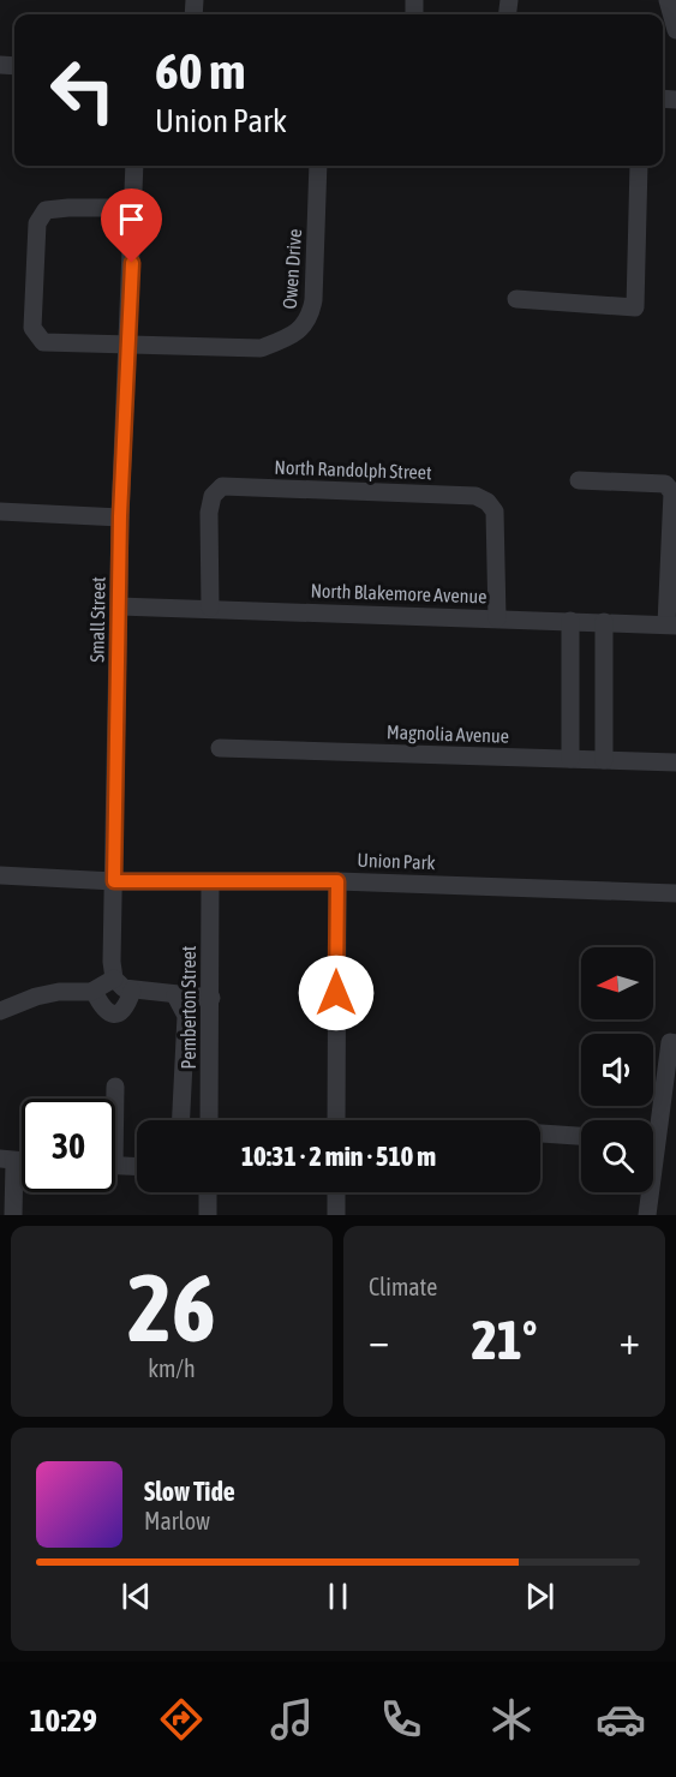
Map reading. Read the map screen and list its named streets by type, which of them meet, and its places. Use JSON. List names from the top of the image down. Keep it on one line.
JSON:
{"streets":{"street":["Owen Drive","North Randolph Street","North Blakemore Avenue","Small Street","Magnolia Avenue","Union Park","Pemberton Street"]},"crossings":[["Owen Drive","Small Street"],["North Randolph Street","North Blakemore Avenue"],["North Blakemore Avenue","Small Street"],["Small Street","Union Park"],["Union Park","Pemberton Street"]],"north":"left","page":{"turn":["60 m","Union Park"],"limit":"30","trip":"10:31 · 2 min · 510 m","tile":[["26","km/h"],"Climate"],"heat":["−","21°","+"],"song":["Slow Tide","Marlow"],"tabs":"10:29"}}
